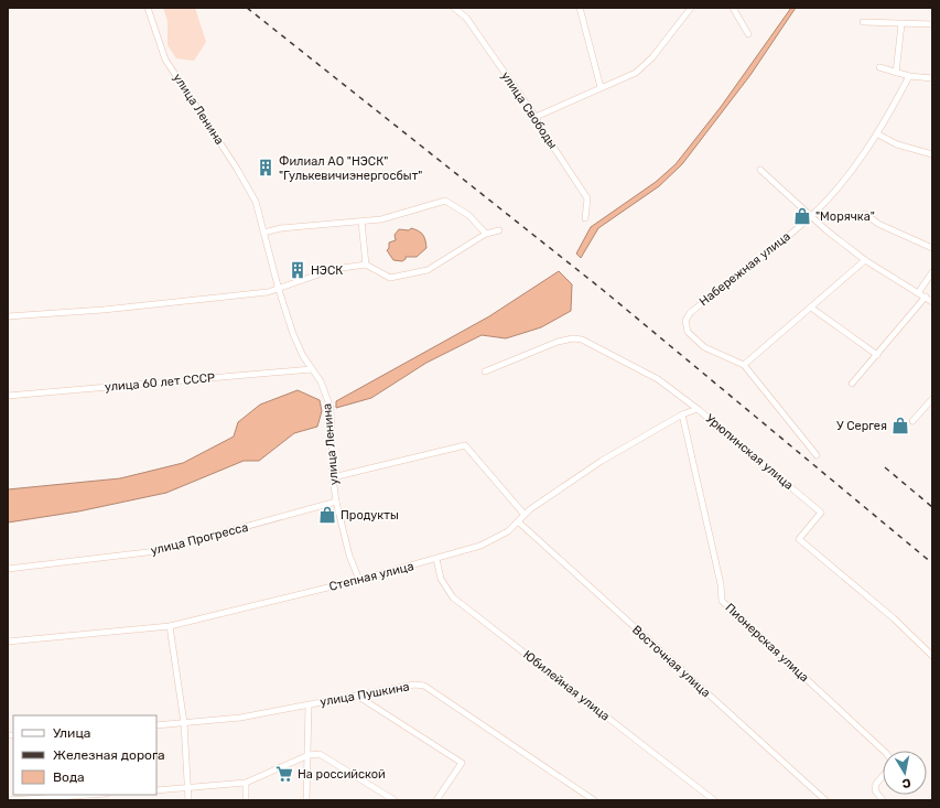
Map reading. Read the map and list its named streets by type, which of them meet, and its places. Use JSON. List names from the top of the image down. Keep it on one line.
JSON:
{"streets":{"street":["улица Ленина","улица Свободы","Набережная улица","улица 60 лет СССР","Урюпинская улица","улица Прогресса","Степная улица","Пионерская улица","Восточная улица","Юбилейная улица","улица Пушкина"]},"crossings":[["улица Ленина","улица 60 лет СССР"],["улица Ленина","улица Прогресса"],["улица Ленина","Степная улица"],["Урюпинская улица","Степная улица"],["Степная улица","Пионерская улица"],["Степная улица","Восточная улица"],["Степная улица","Юбилейная улица"]],"places":{"building":["Филиал АО \"НЭСК\" \"Гулькевичиэнергосбыт\"","НЭСК"],"shop":["\"Морячка\"","У Сергея","Продукты"],"supermarket":["На российской"]},"legend":["Улица","Железная дорога","Вода"],"north":"bottom"}
